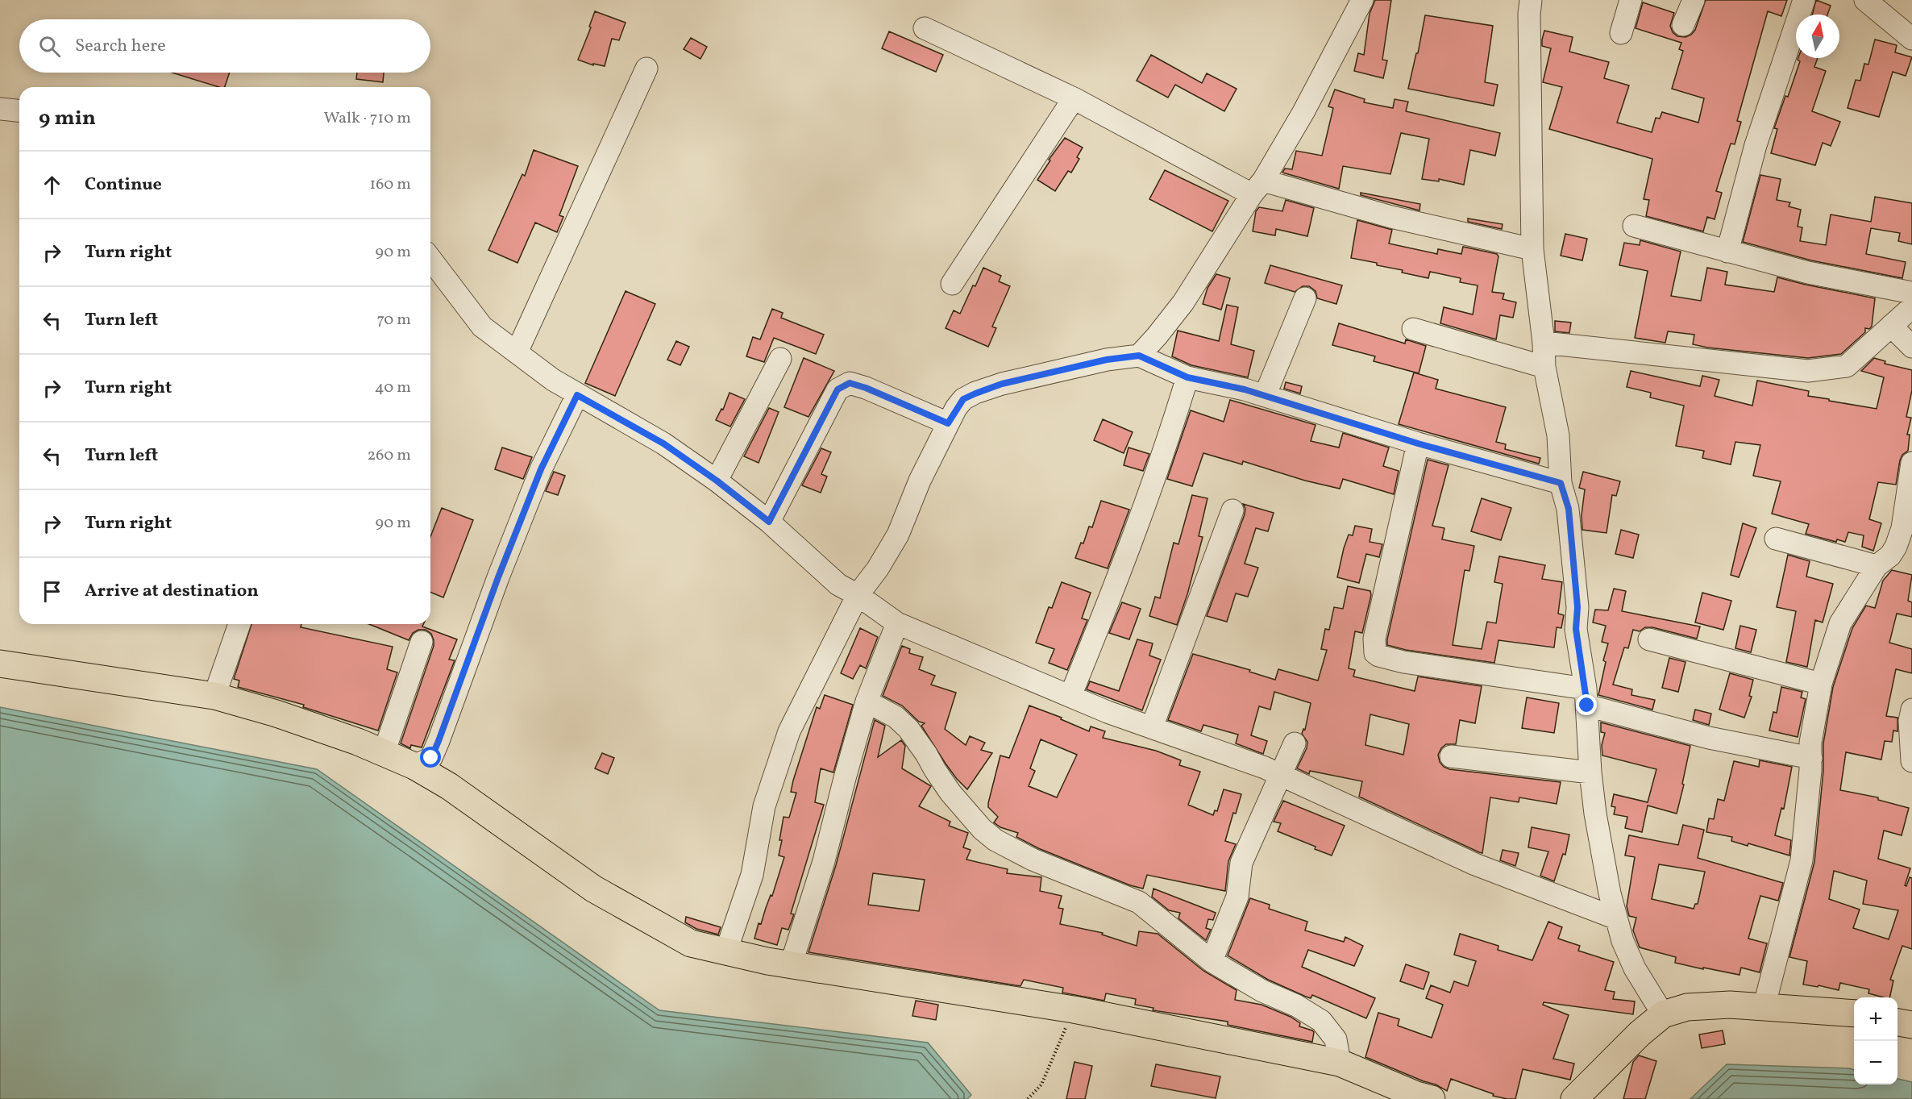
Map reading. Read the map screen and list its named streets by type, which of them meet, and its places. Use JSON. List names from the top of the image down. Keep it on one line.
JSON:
{"north":"top","page":{"search":"Search here","heading":["9 min","Walk · 710 m"],"list":[["Continue","160 m"],["Turn right","90 m"],["Turn left","70 m"],["Turn right","40 m"],["Turn left","260 m"],["Turn right","90 m"],"Arrive at destination"],"map_buttons":["+","−"]}}
